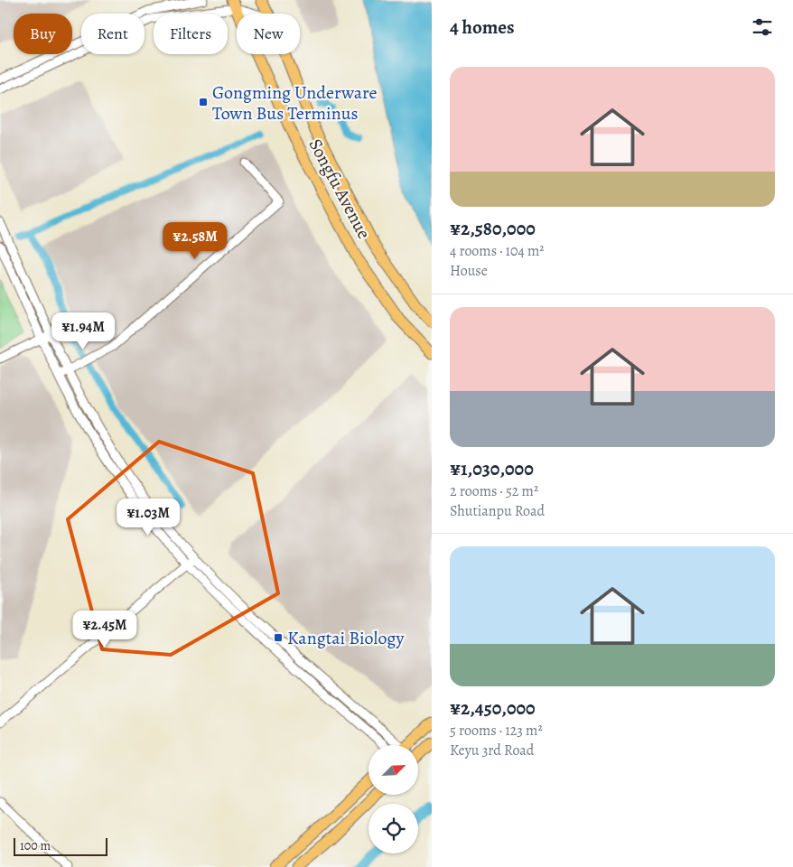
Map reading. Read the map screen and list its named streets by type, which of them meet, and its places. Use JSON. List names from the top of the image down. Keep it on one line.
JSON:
{"streets":{"main road":["Songfu Avenue"]},"places":{"transit":["Gongming Underware Town Bus Terminus","Kangtai Biology"]},"scale_bar":"100 m","north":"top right","page":{"heading":"4 homes","chip":["Buy","Rent","Filters","New"],"list":[{"name":"¥2,580,000","note":"4 rooms · 104 m² · House"},{"name":"¥1,030,000","note":"2 rooms · 52 m² · Shutianpu Road"},{"name":"¥2,450,000","note":"5 rooms · 123 m² · Keyu 3rd Road"}],"price":["¥2.58M","¥1.94M","¥1.03M","¥2.45M"],"scale":"100 m"}}
